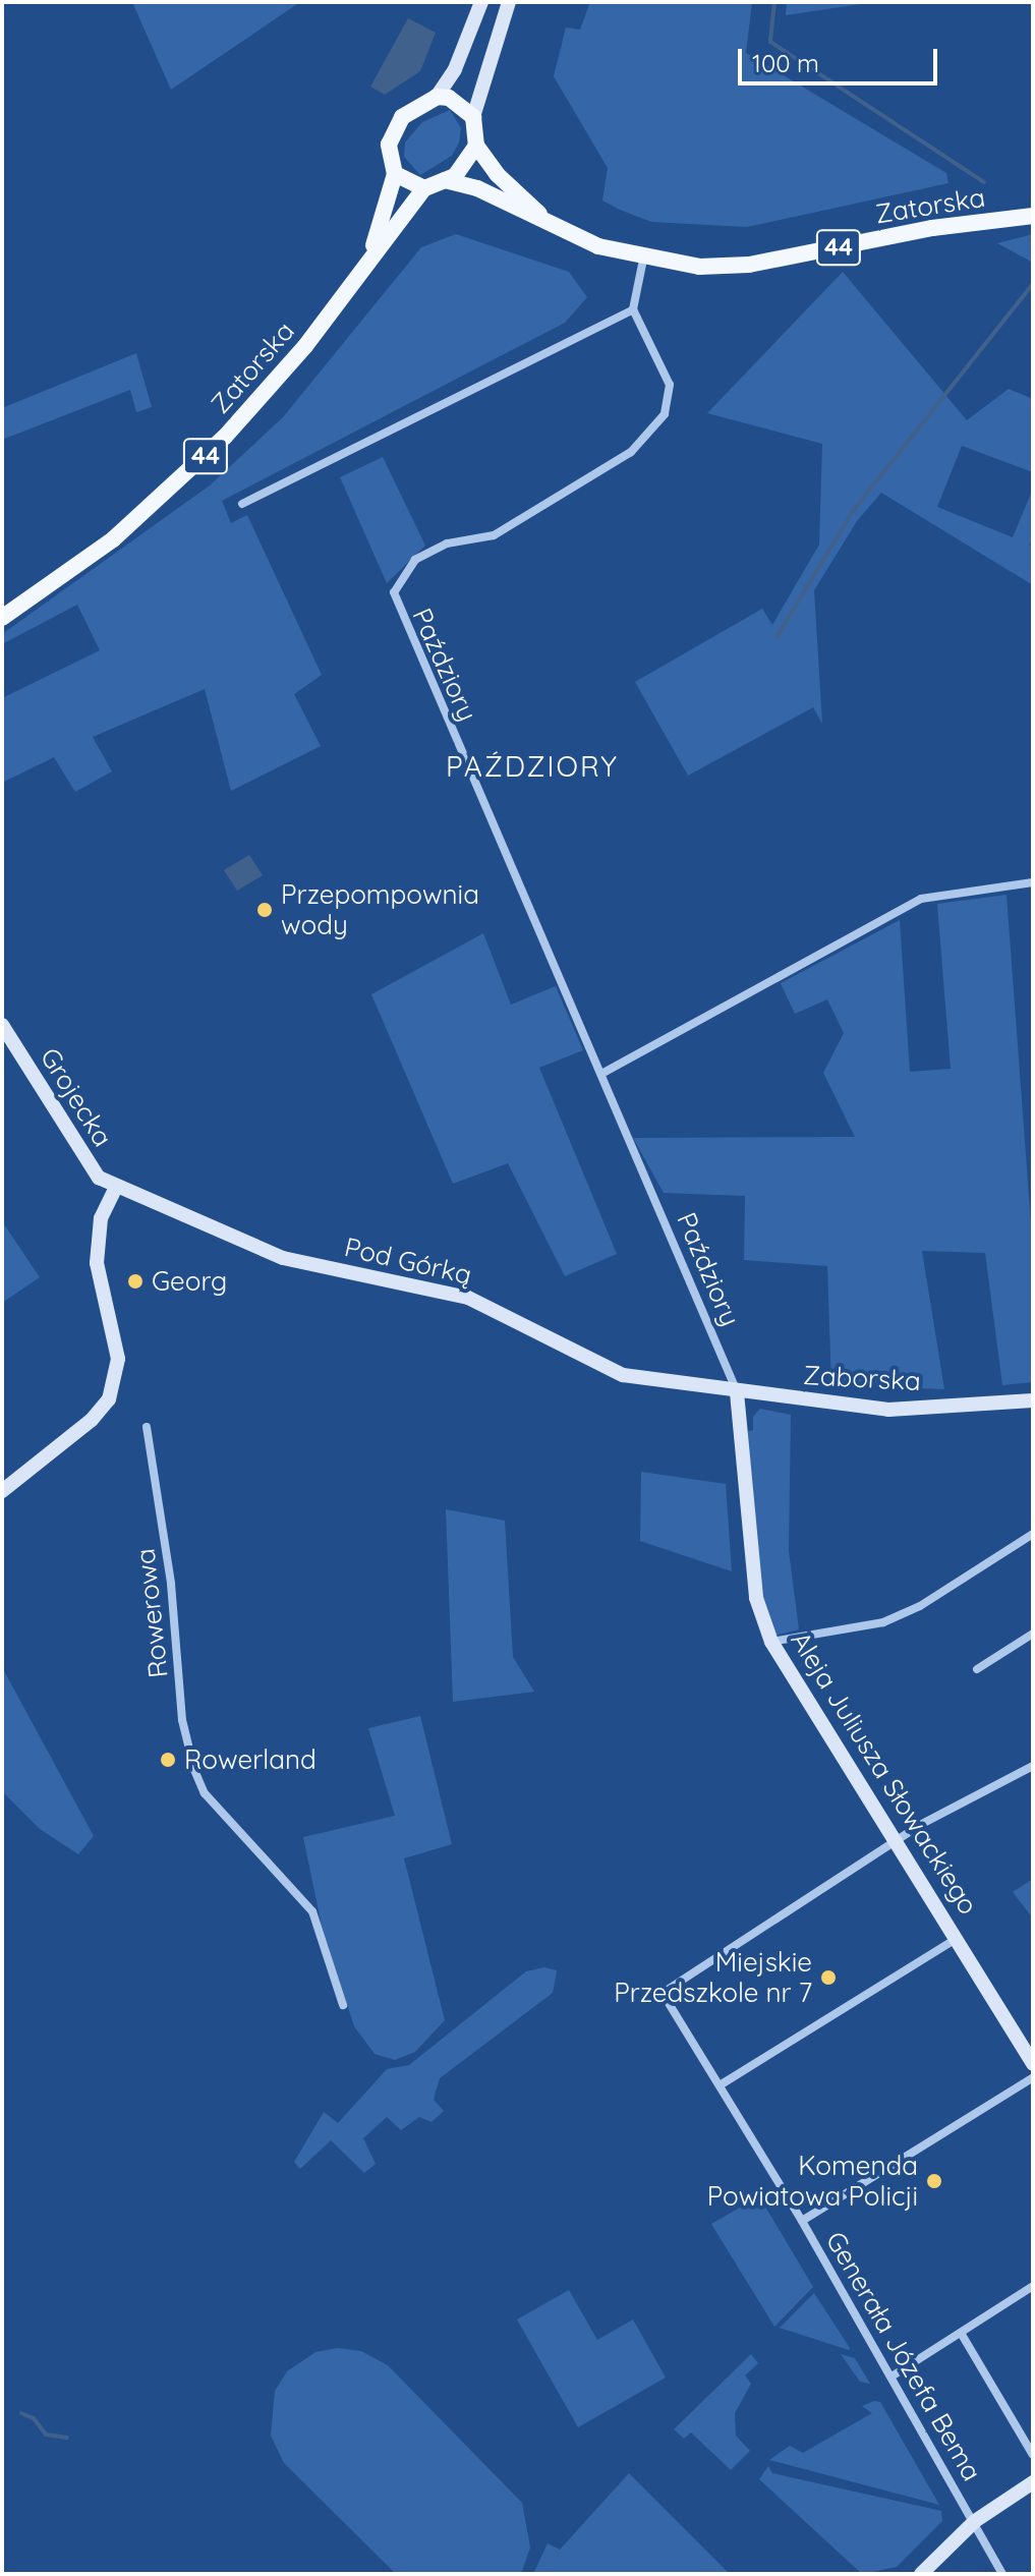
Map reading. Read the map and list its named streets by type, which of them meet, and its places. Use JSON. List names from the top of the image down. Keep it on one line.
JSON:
{"streets":{"main road":["Zatorska","44"],"street":["Paździory","Grojecka","Pod Górką","Zaborska","Rowerowa","Aleja Juliusza Słowackiego","Generała Józefa Bema"]},"crossings":[["Zatorska","44"],["Paździory","Pod Górką"],["Paździory","Zaborska"],["Paździory","Aleja Juliusza Słowackiego"],["Grojecka","Pod Górką"],["Pod Górką","Zaborska"],["Pod Górką","Aleja Juliusza Słowackiego"],["Zaborska","Aleja Juliusza Słowackiego"],["Aleja Juliusza Słowackiego","Generała Józefa Bema"]],"districts":["PAŹDZIORY"],"places":["Przepompownia wody","Georg","Rowerland","Miejskie Przedszkole nr 7","Komenda Powiatowa Policji"],"scale_bar":"100 m"}
